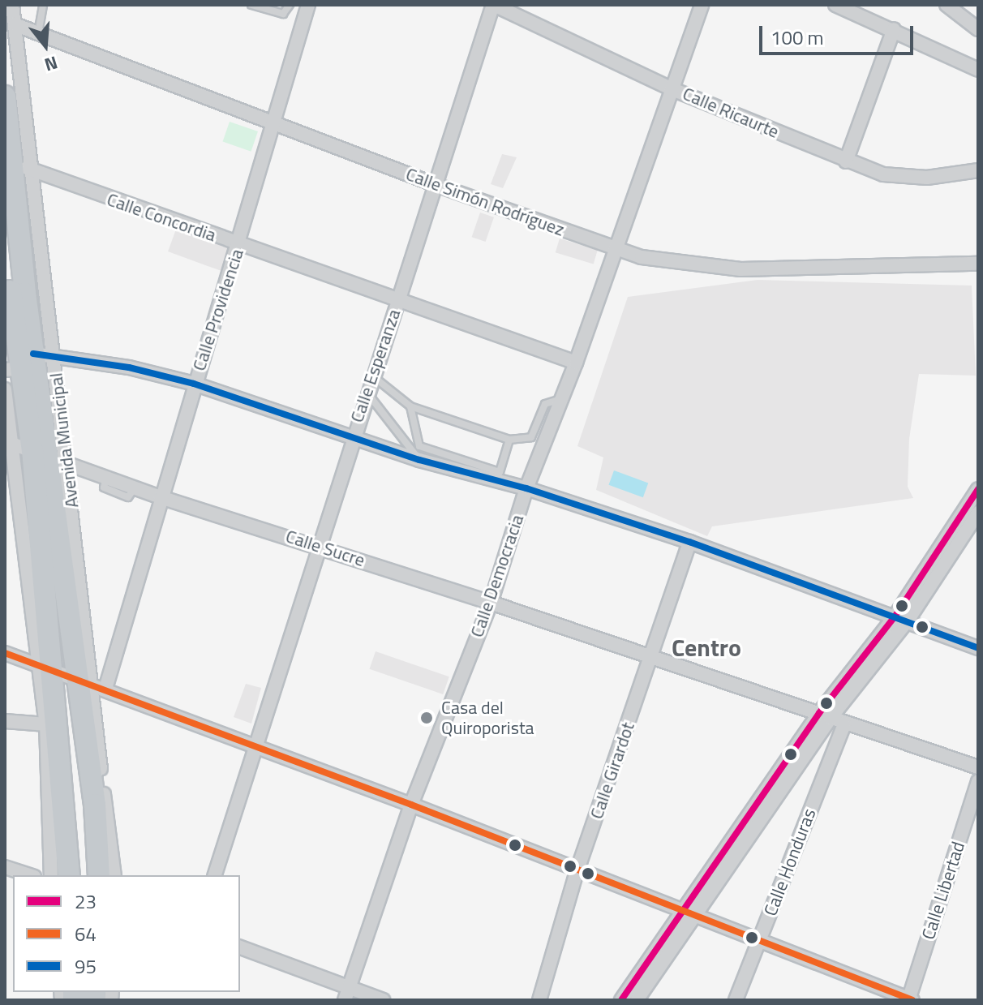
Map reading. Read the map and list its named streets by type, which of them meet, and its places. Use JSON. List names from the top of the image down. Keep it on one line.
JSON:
{"streets":{"highway":["Avenida Municipal"],"street":["Calle Ricaurte","Calle Simón Rodríguez","Calle Concordia","Calle Providencia","Calle Esperanza","Calle Sucre","Calle Democracia","Calle Girardot","Calle Honduras","Calle Libertad"]},"crossings":[["Calle Ricaurte","Calle Esperanza"],["Calle Ricaurte","Calle Democracia"],["Calle Simón Rodríguez","Calle Providencia"],["Calle Simón Rodríguez","Calle Esperanza"],["Calle Simón Rodríguez","Avenida Municipal"],["Calle Simón Rodríguez","Calle Democracia"],["Calle Concordia","Calle Providencia"],["Calle Concordia","Calle Esperanza"],["Calle Concordia","Avenida Municipal"],["Calle Concordia","Calle Democracia"],["Calle Providencia","Calle Sucre"],["Calle Esperanza","Calle Sucre"],["Avenida Municipal","Calle Sucre"],["Calle Sucre","Calle Democracia"],["Calle Sucre","Calle Girardot"],["Calle Sucre","Calle Honduras"]],"districts":["Centro"],"places":["Casa del Quiroporista"],"lines":["transit line 95","transit line 23","transit line 64"],"legend":["23","64","95"],"scale_bar":"100 m","north":"bottom"}
